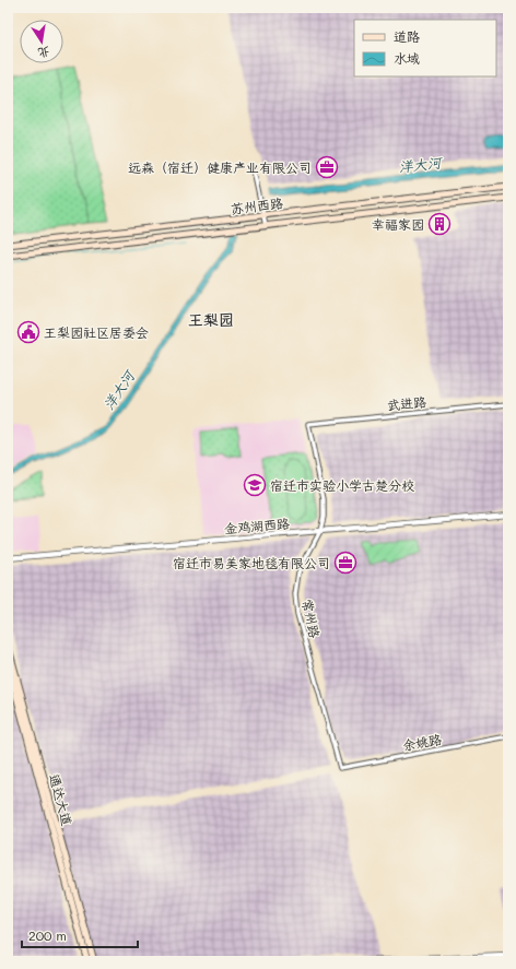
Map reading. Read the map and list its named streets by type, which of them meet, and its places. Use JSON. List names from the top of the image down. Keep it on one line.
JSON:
{"streets":{"main road":["苏州西路","通达大道"],"street":["武进路","金鸡湖西路","常州路","余姚路"]},"crossings":[["武进路","常州路"],["金鸡湖西路","常州路"],["常州路","余姚路"]],"districts":["王梨园"],"water":["洋大河"],"places":{"office":["远森（宿迁）健康产业有限公司","宿迁市易美家地毯有限公司"],"building":["幸福家园"],"public building":["王梨园社区居委会"],"school or university":["宿迁市实验小学古楚分校"]},"legend":["道路","水域"],"scale_bar":"200 m","north":"bottom"}
